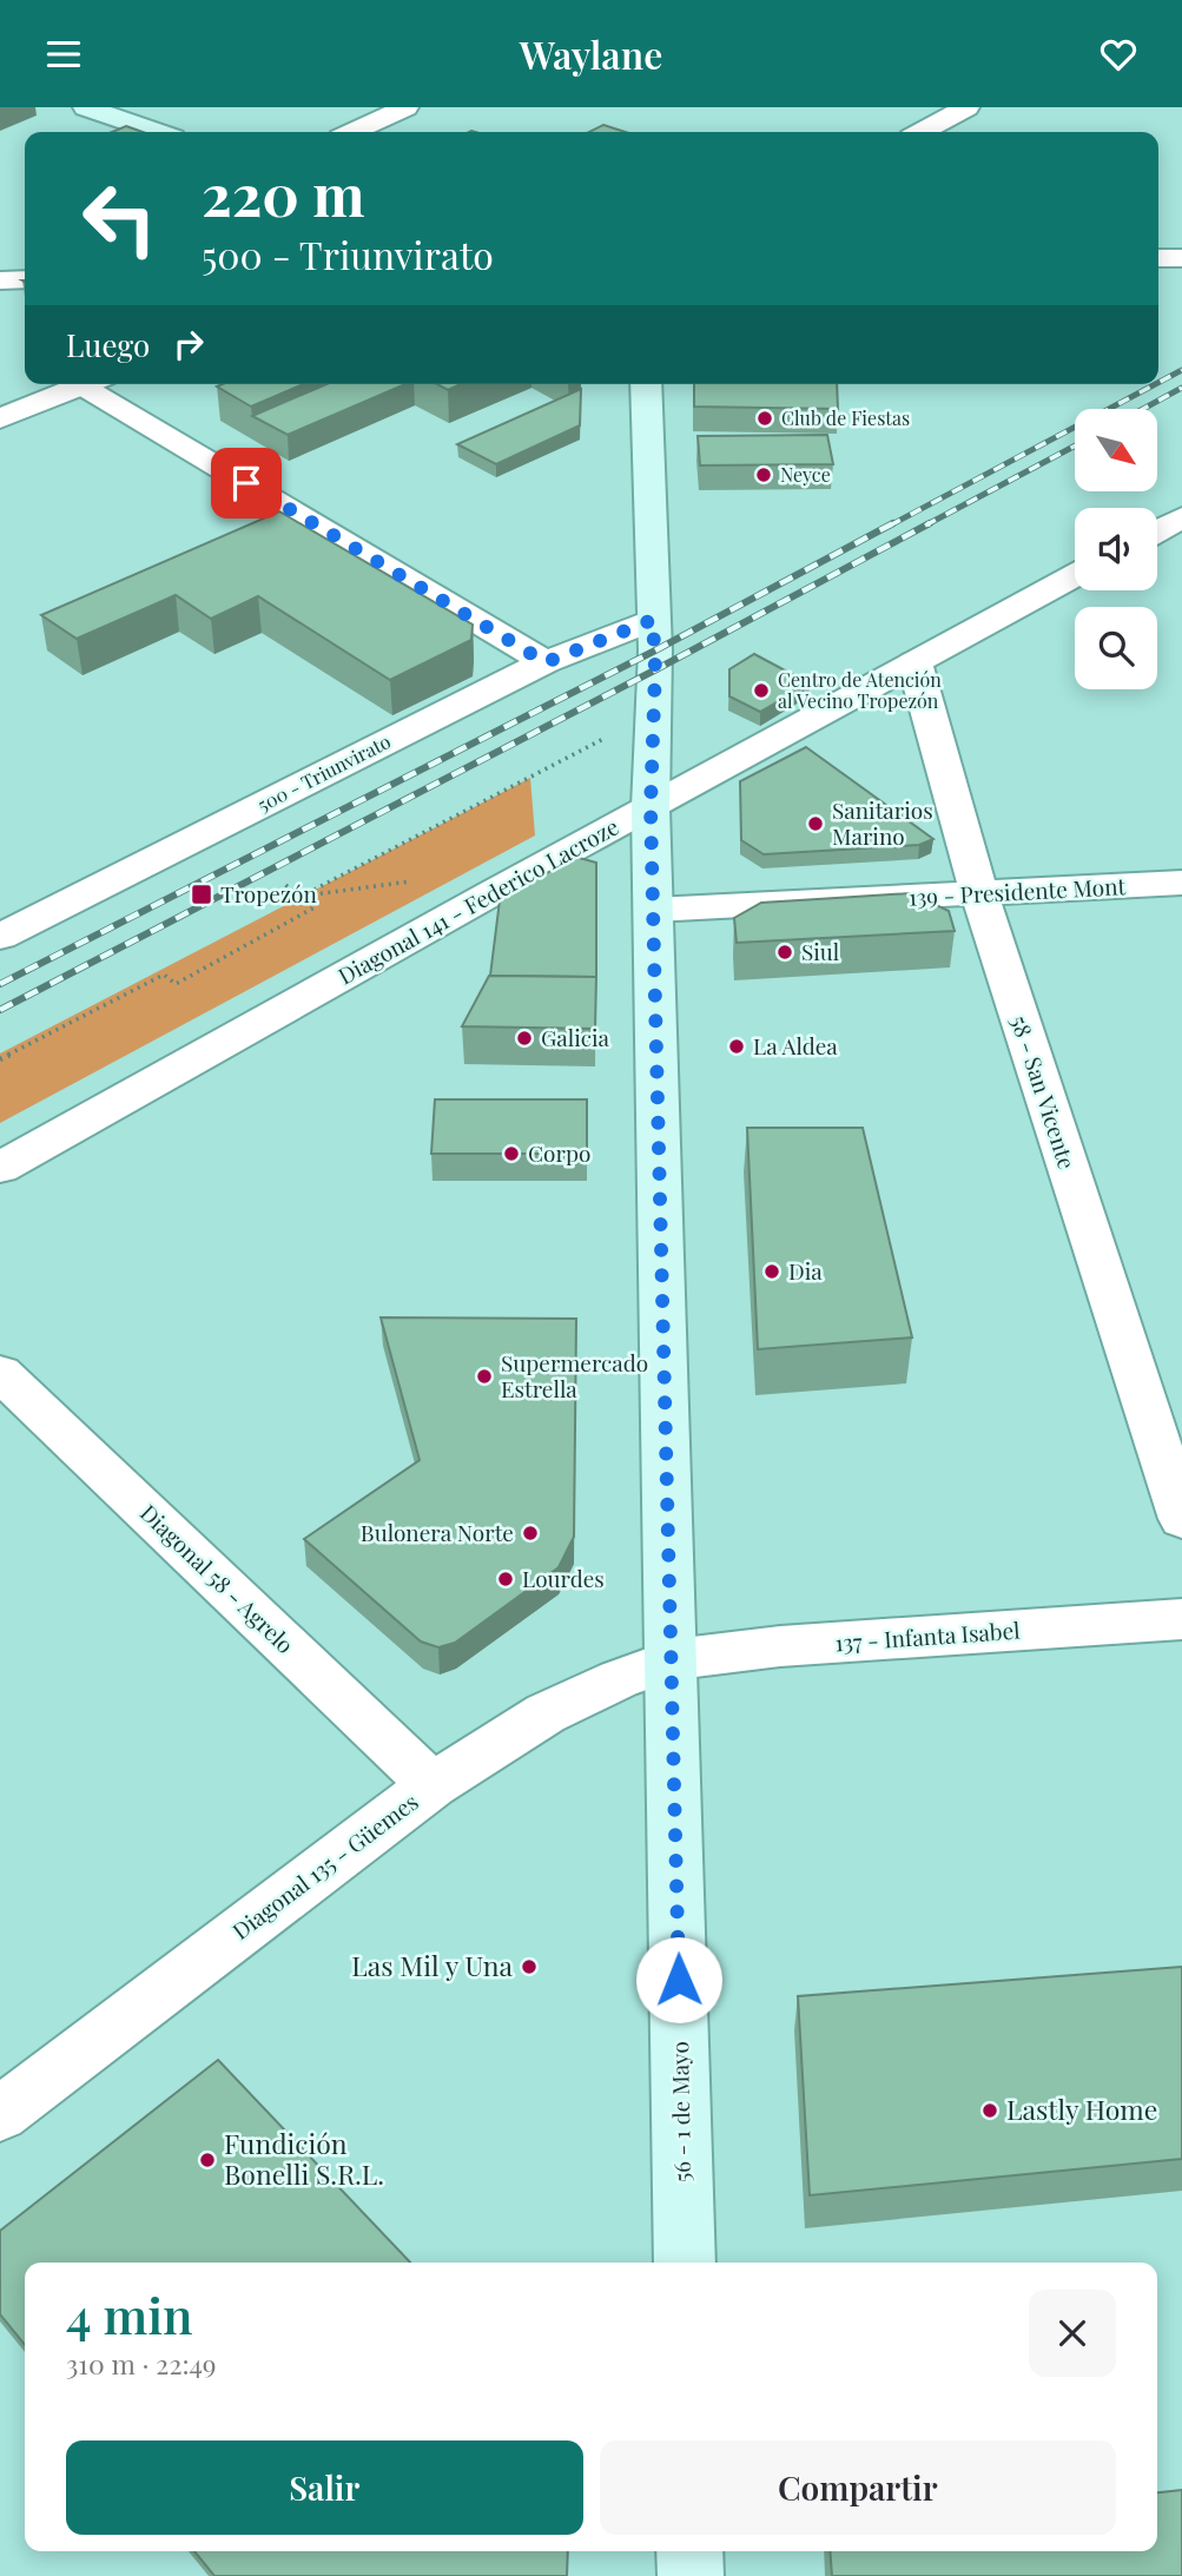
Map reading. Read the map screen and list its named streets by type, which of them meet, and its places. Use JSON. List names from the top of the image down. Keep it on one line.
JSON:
{"streets":{"main road":["56 - 1 de Mayo"],"street":["500 - Triunvirato","139 - Presidente Mont","Diagonal 141 - Federico Lacroze","58 - San Vicente","Diagonal 58 - Agrelo","137 - Infanta Isabel","Diagonal 135 - Güemes"]},"crossings":[["500 - Triunvirato","56 - 1 de Mayo"],["139 - Presidente Mont","58 - San Vicente"],["139 - Presidente Mont","56 - 1 de Mayo"],["Diagonal 141 - Federico Lacroze","58 - San Vicente"],["Diagonal 141 - Federico Lacroze","56 - 1 de Mayo"],["Diagonal 58 - Agrelo","Diagonal 135 - Güemes"],["137 - Infanta Isabel","Diagonal 135 - Güemes"],["137 - Infanta Isabel","56 - 1 de Mayo"],["Diagonal 135 - Güemes","56 - 1 de Mayo"]],"places":{"other":["Club de Fiestas","Neyce","Centro de Atención al Vecino Tropezón","Sanitarios Marino","Siul","Galicia","La Aldea","Corpo","Dia","Supermercado Estrella","Bulonera Norte","Lourdes","Las Mil y Una","Lastly Home","Fundición Bonelli S.R.L."],"transit":["Tropezón"]},"north":"bottom right","page":{"header":"Waylane","turn":["220 m","500 - Triunvirato"],"then":"Luego","heading":["4 min","310 m · 22:49"],"buttons":["Salir","Compartir"]}}
